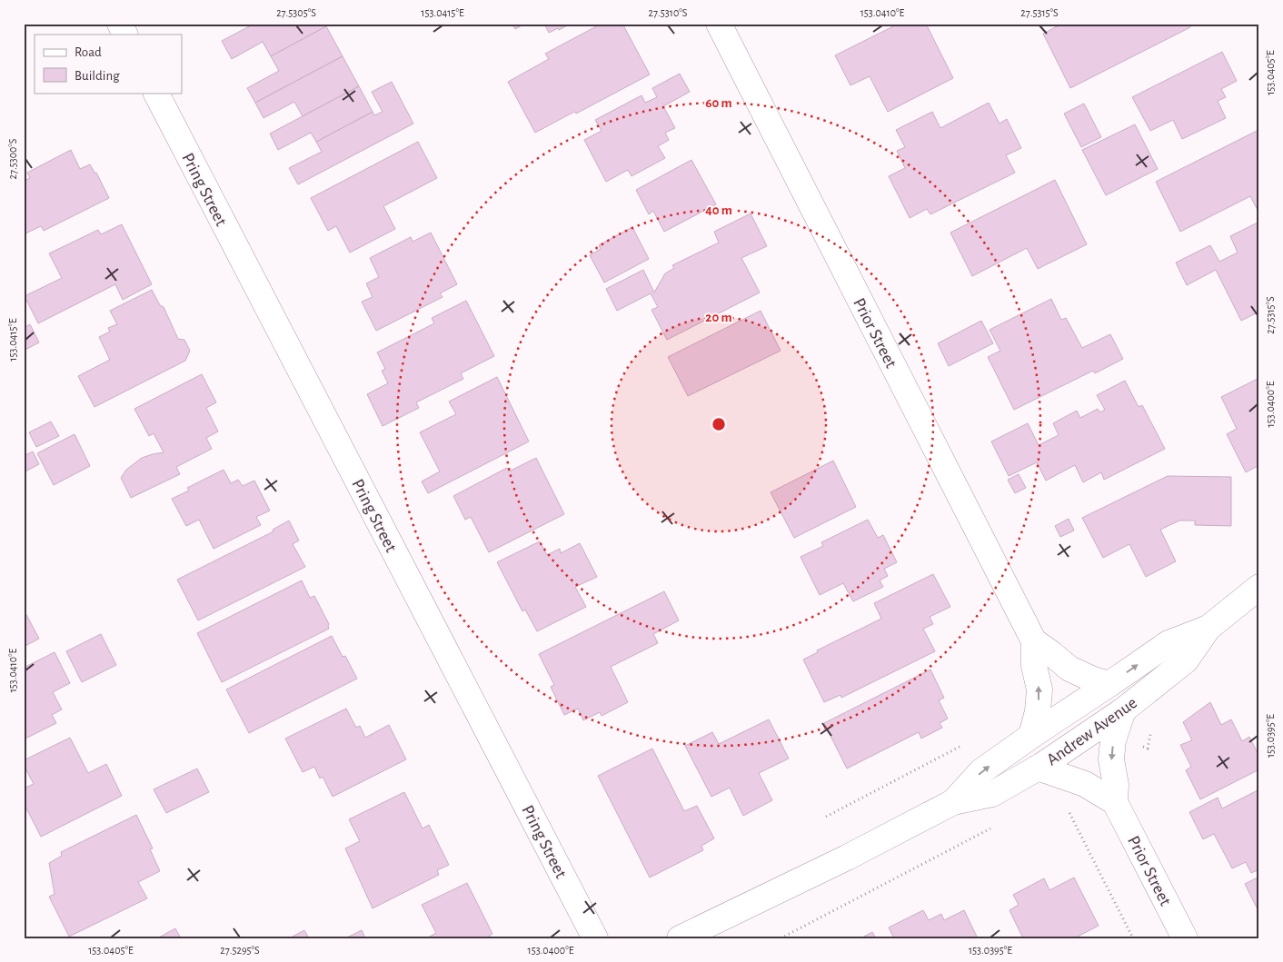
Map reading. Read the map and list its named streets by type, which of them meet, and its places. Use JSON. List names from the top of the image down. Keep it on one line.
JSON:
{"streets":{"street":["Pring Street","Prior Street","Andrew Avenue"]},"crossings":[["Prior Street","Andrew Avenue"]],"legend":["Road","Building"],"coordinates":["27.5305°S","153.0415°E","27.5310°S","153.0410°E","27.5315°S","153.0405°E","27.5300°S","153.0400°E","153.0395°E","27.5295°S"],"rings":["60 m","40 m","20 m"]}
